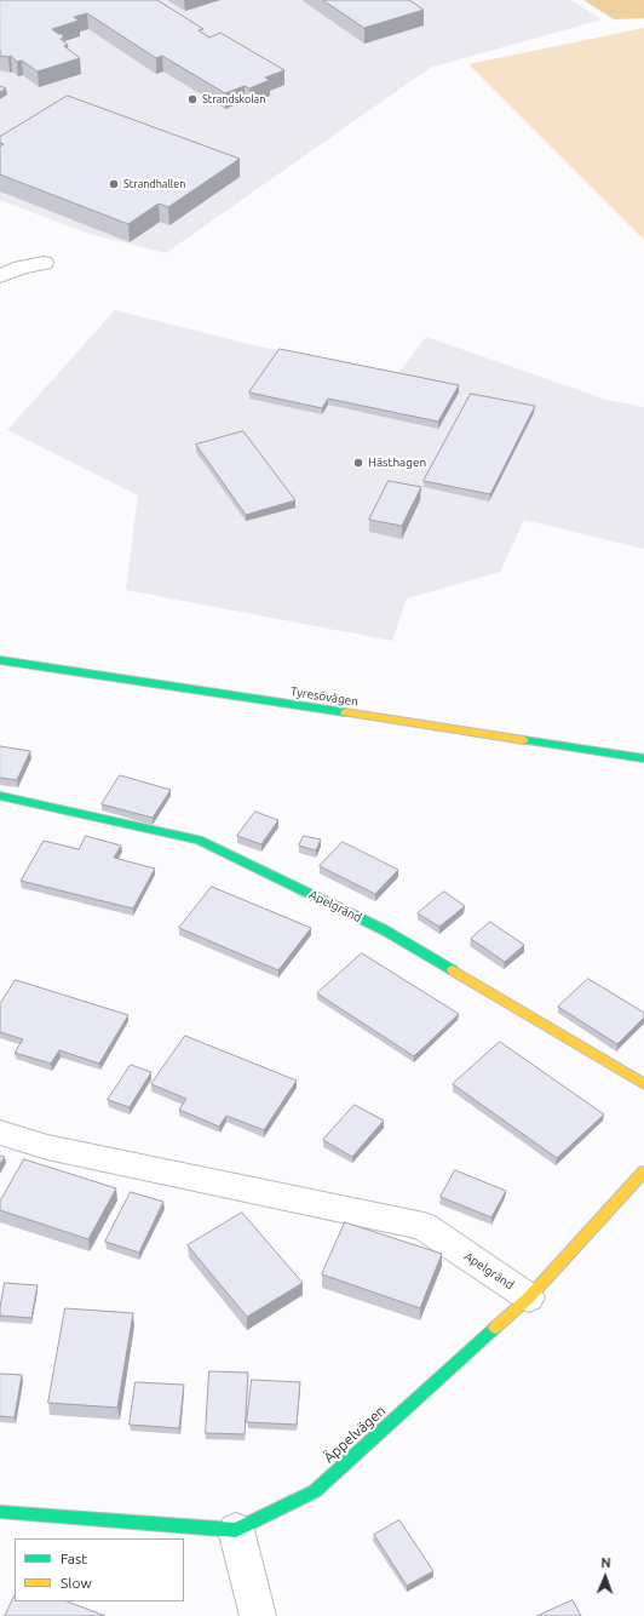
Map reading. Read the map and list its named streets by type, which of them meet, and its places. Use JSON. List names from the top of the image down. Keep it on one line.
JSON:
{"streets":{"street":["Tyresövägen","Apelgränd","Äppelvägen"]},"crossings":[["Apelgränd","Äppelvägen"]],"places":["Strandskolan","Strandhallen","Hästhagen"],"legend":["Fast","Slow"],"north":"top"}
